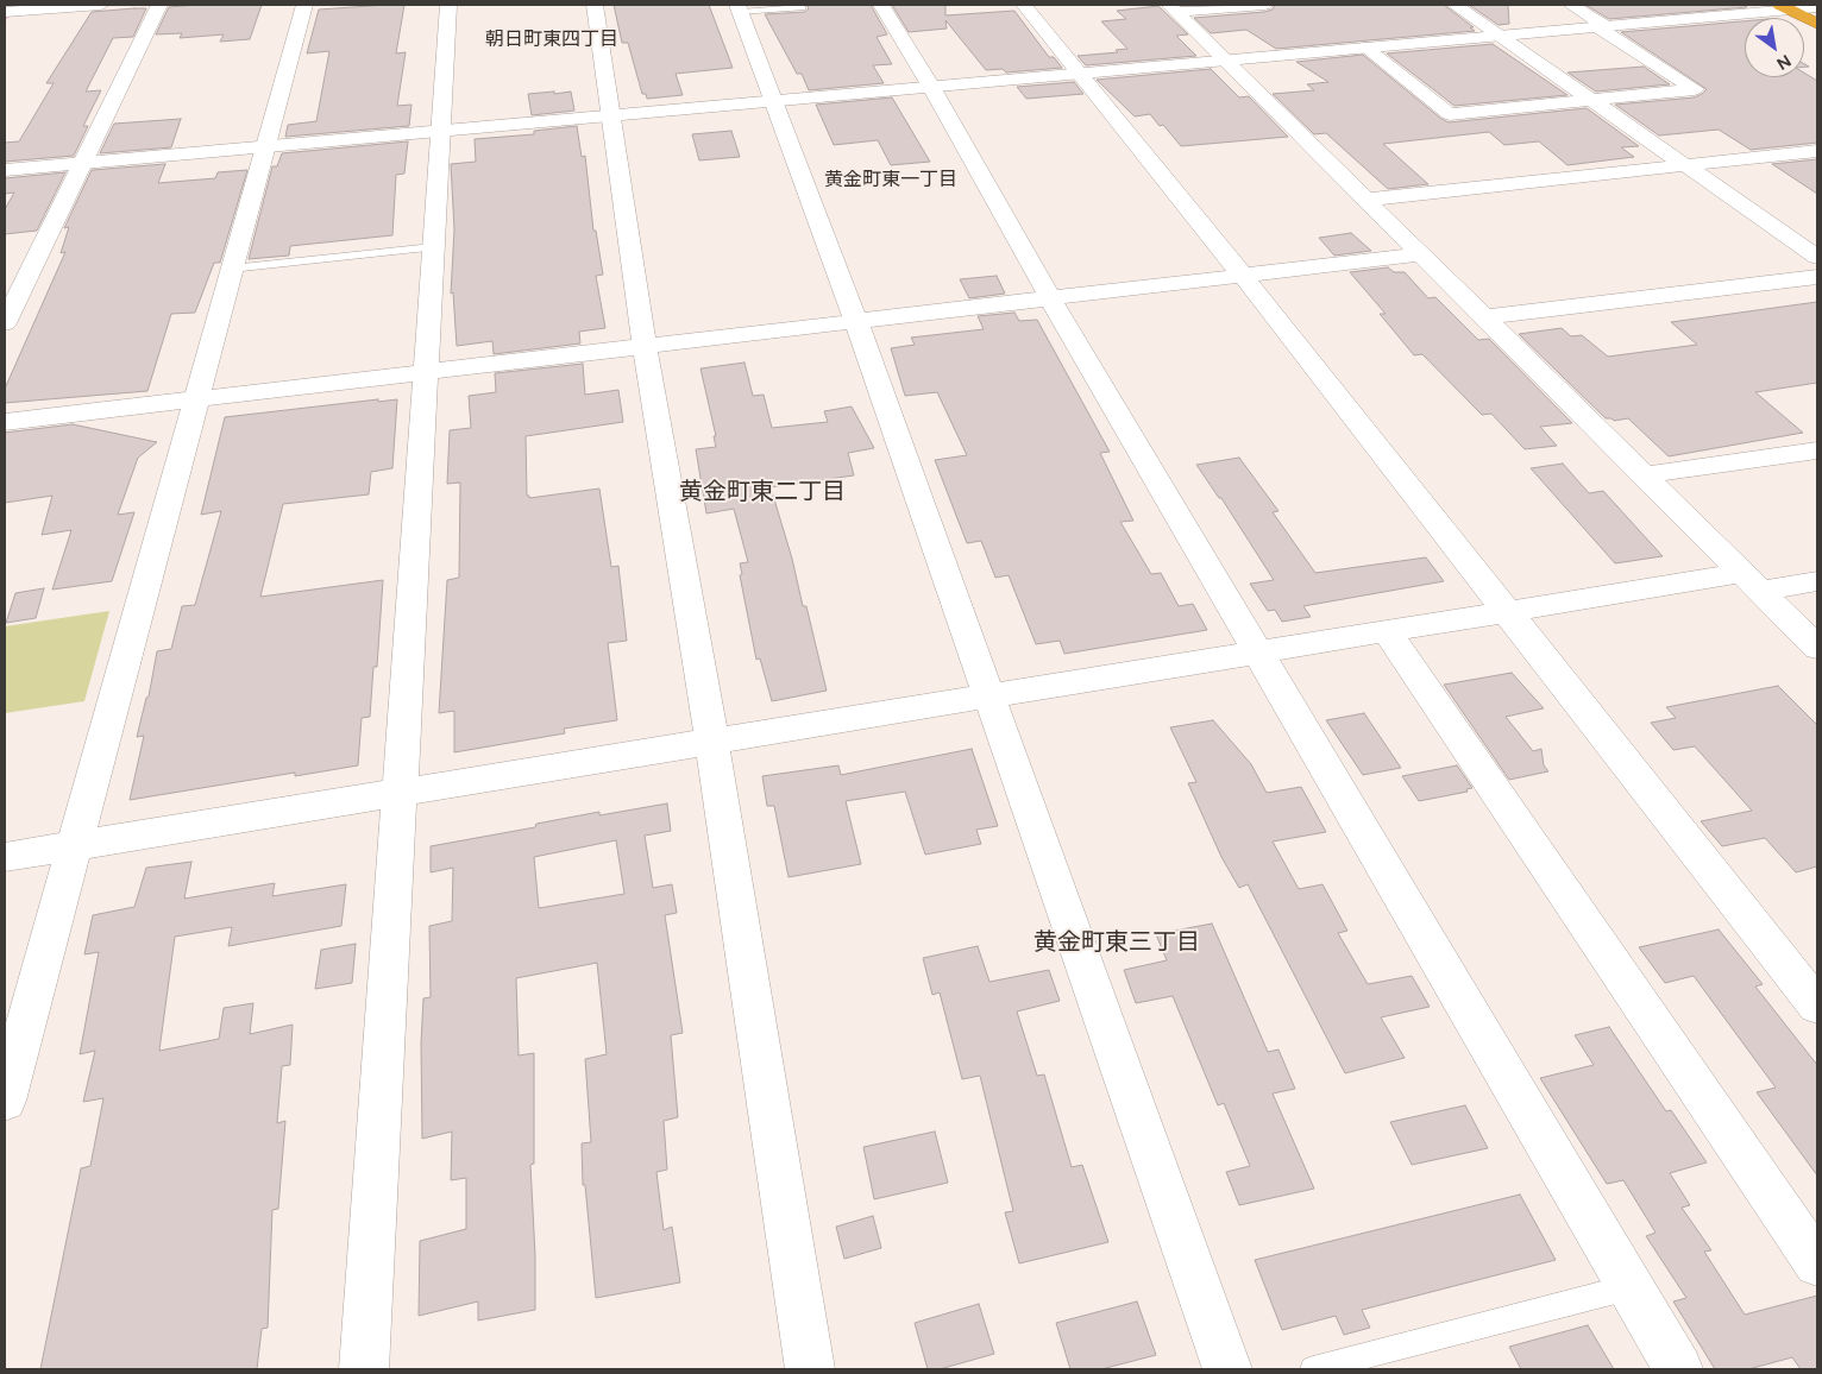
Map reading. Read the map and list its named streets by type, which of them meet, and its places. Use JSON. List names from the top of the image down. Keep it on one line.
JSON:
{"districts":["朝日町東四丁目","黄金町東一丁目","黄金町東二丁目","黄金町東三丁目"],"north":"bottom right"}
